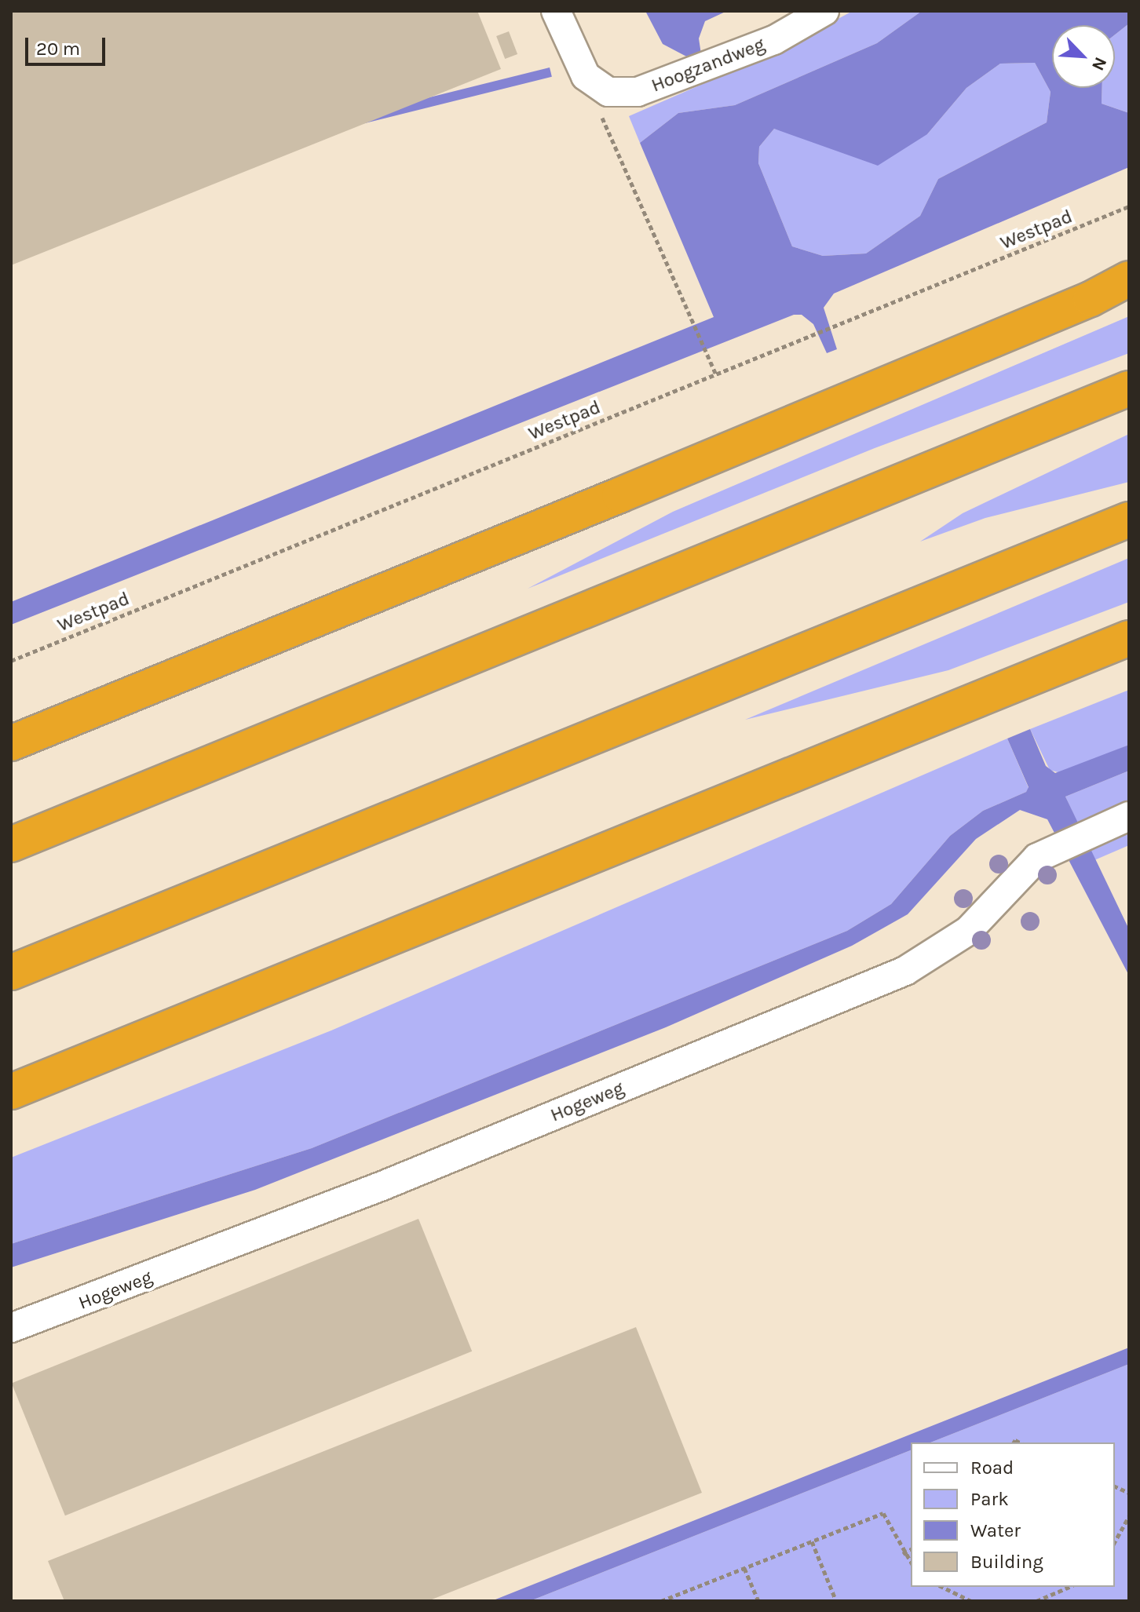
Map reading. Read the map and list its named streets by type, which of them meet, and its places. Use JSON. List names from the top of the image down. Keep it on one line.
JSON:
{"streets":{"street":["Hoogzandweg","Hogeweg"],"path":["Westpad"]},"legend":["Road","Park","Water","Building"],"scale_bar":"20 m","north":"bottom right"}
